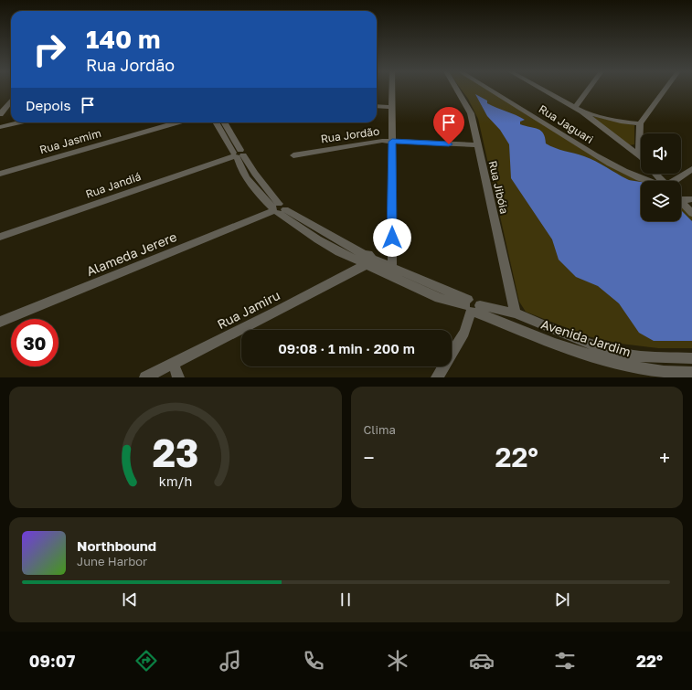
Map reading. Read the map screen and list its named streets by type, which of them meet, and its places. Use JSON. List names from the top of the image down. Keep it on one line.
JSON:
{"streets":{"street":["Rua Jaguari","Rua Jordão","Rua Jasmim","Rua Jandiá","Rua Jibóia","Alameda Jerere","Rua Jamiru","Avenida Jardim"]},"crossings":[["Rua Jordão","Rua Jibóia"],["Rua Jandiá","Avenida Jardim"],["Rua Jibóia","Avenida Jardim"],["Alameda Jerere","Avenida Jardim"],["Rua Jamiru","Avenida Jardim"]],"page":{"turn":["140 m","Rua Jordão"],"then":"Depois","limit":"30","trip":"09:08 · 1 min · 200 m","tile":"Clima","heat":["−","22°","+"],"song":["Northbound","June Harbor"],"tabs":["09:07","22°"],"gauge":["23","km/h"]}}
